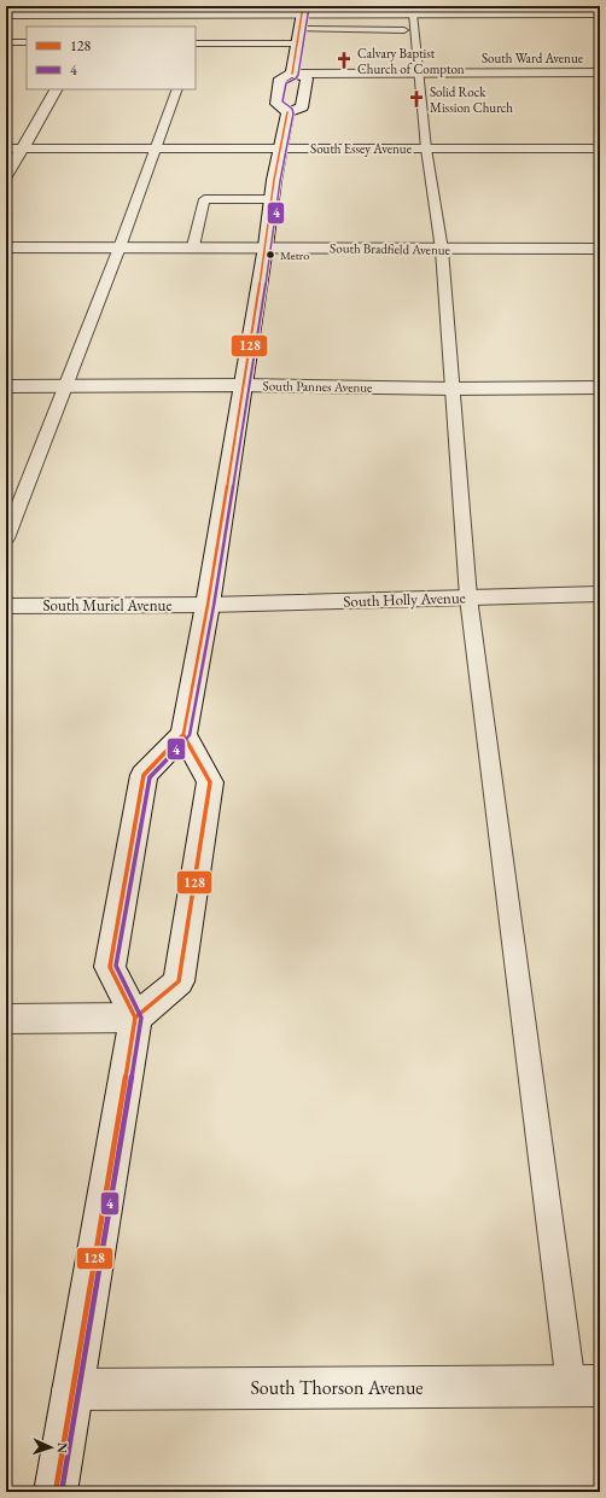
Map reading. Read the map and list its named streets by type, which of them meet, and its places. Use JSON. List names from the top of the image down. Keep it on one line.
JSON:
{"streets":{"street":["South Ward Avenue","South Essey Avenue","South Bradfield Avenue","South Pannes Avenue","South Holly Avenue","South Muriel Avenue","South Thorson Avenue"]},"crossings":[["South Holly Avenue","South Muriel Avenue"]],"places":{"church":["Calvary Baptist Church of Compton","Solid Rock Mission Church"],"other":["Metro"]},"lines":["transit line 128","transit line 4"],"legend":["128","4"],"north":"right"}
